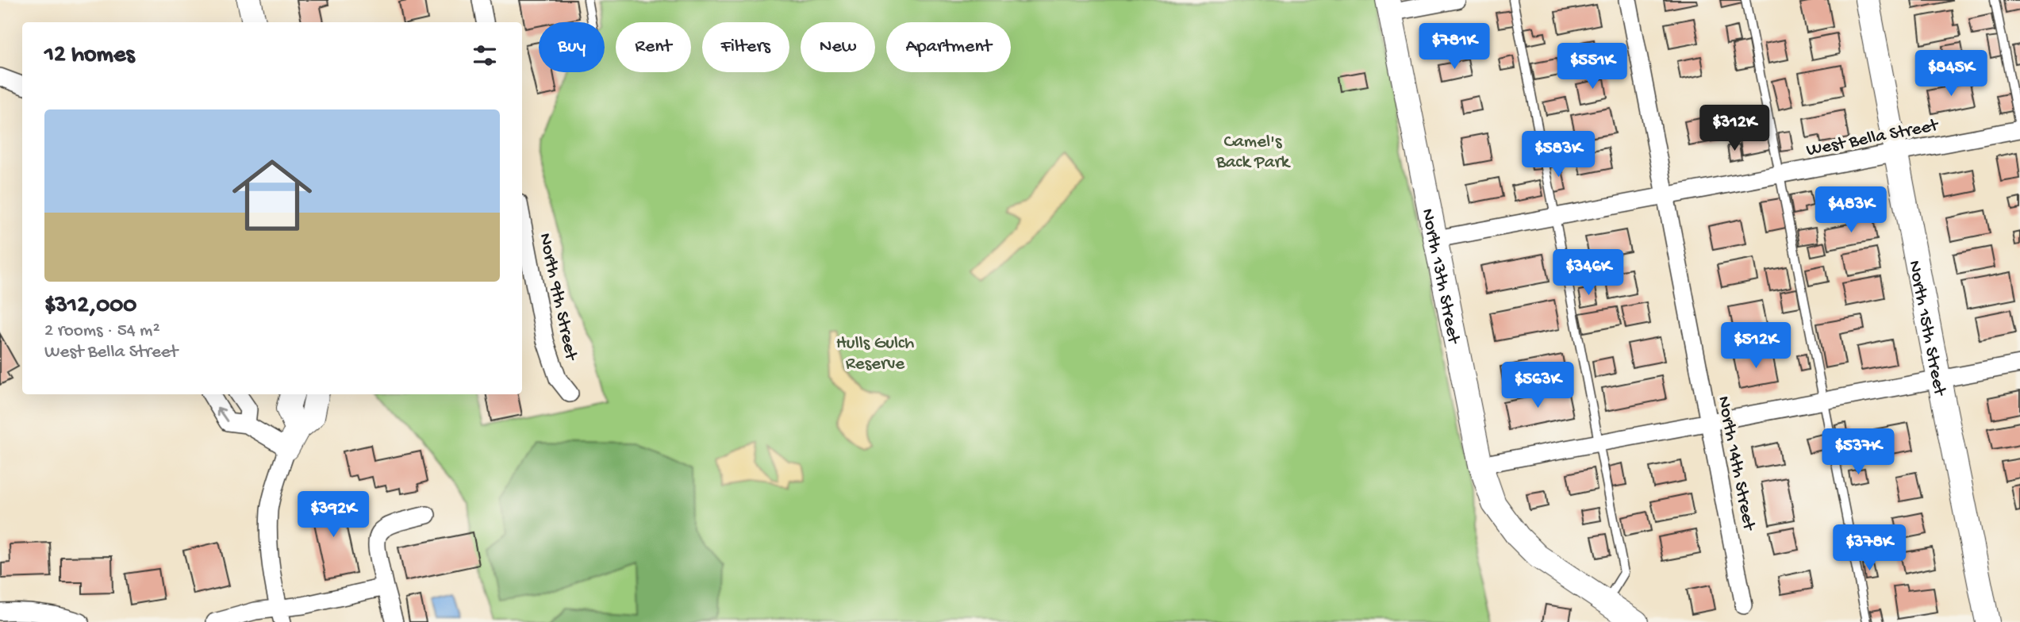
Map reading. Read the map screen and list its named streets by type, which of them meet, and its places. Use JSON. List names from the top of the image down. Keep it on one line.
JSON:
{"streets":{"street":["West Bella Street","North 13th Street","North 9th Street","North 15th Street","North 14th Street"]},"crossings":[["West Bella Street","North 13th Street"],["West Bella Street","North 15th Street"],["West Bella Street","North 14th Street"]],"parks":["Camel's Back Park","Hulls Gulch Reserve"],"page":{"chip":["Buy","Rent","Filters","New","Apartment"],"heading":"12 homes","price":["$781K","$551K","$845K","$312K","$583K","$483K","$346K","$512K","$563K","$537K","$392K","$378K"],"list":[{"name":"$312,000","note":"2 rooms · 54 m² · West Bella Street"}]}}
